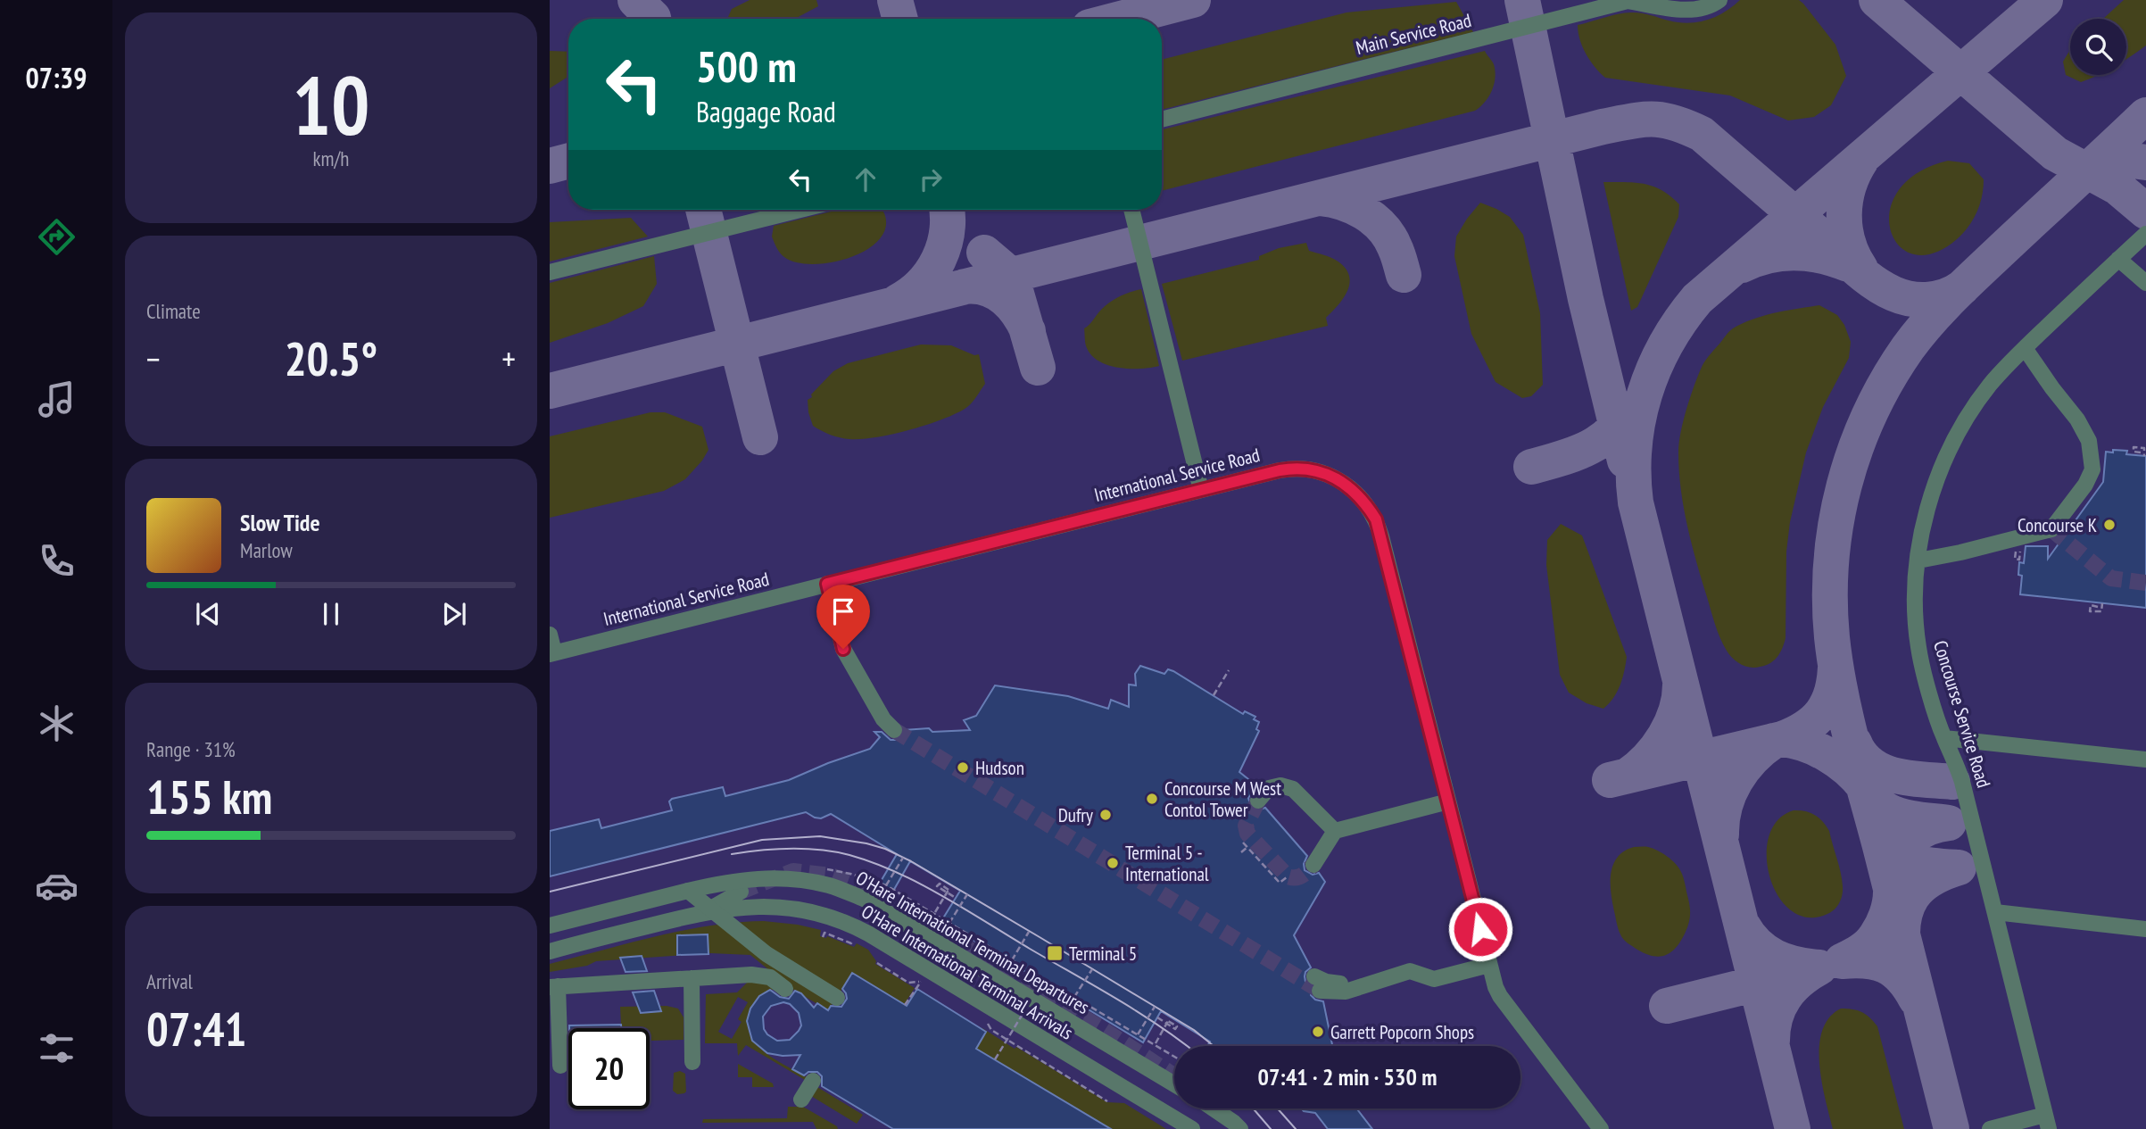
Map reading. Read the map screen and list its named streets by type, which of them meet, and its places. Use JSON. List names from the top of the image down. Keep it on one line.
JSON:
{"streets":{"street":["Main Service Road","International Service Road","Concourse Service Road","O'Hare International Terminal Departures","O'Hare International Terminal Arrivals"]},"places":{"other":["Concourse K","Hudson","Concourse M West Contol Tower","Dufry","Terminal 5 - International","Garrett Popcorn Shops"],"transit":["Terminal 5"]},"page":{"tabs":"07:39","tile":[["10","km/h"],"Climate",["Range · 31%","155 km"],["Arrival","07:41"]],"turn":["500 m","Baggage Road"],"heat":["−","20.5°","+"],"song":["Slow Tide","Marlow"],"limit":"20","trip":"07:41 · 2 min · 530 m"}}
